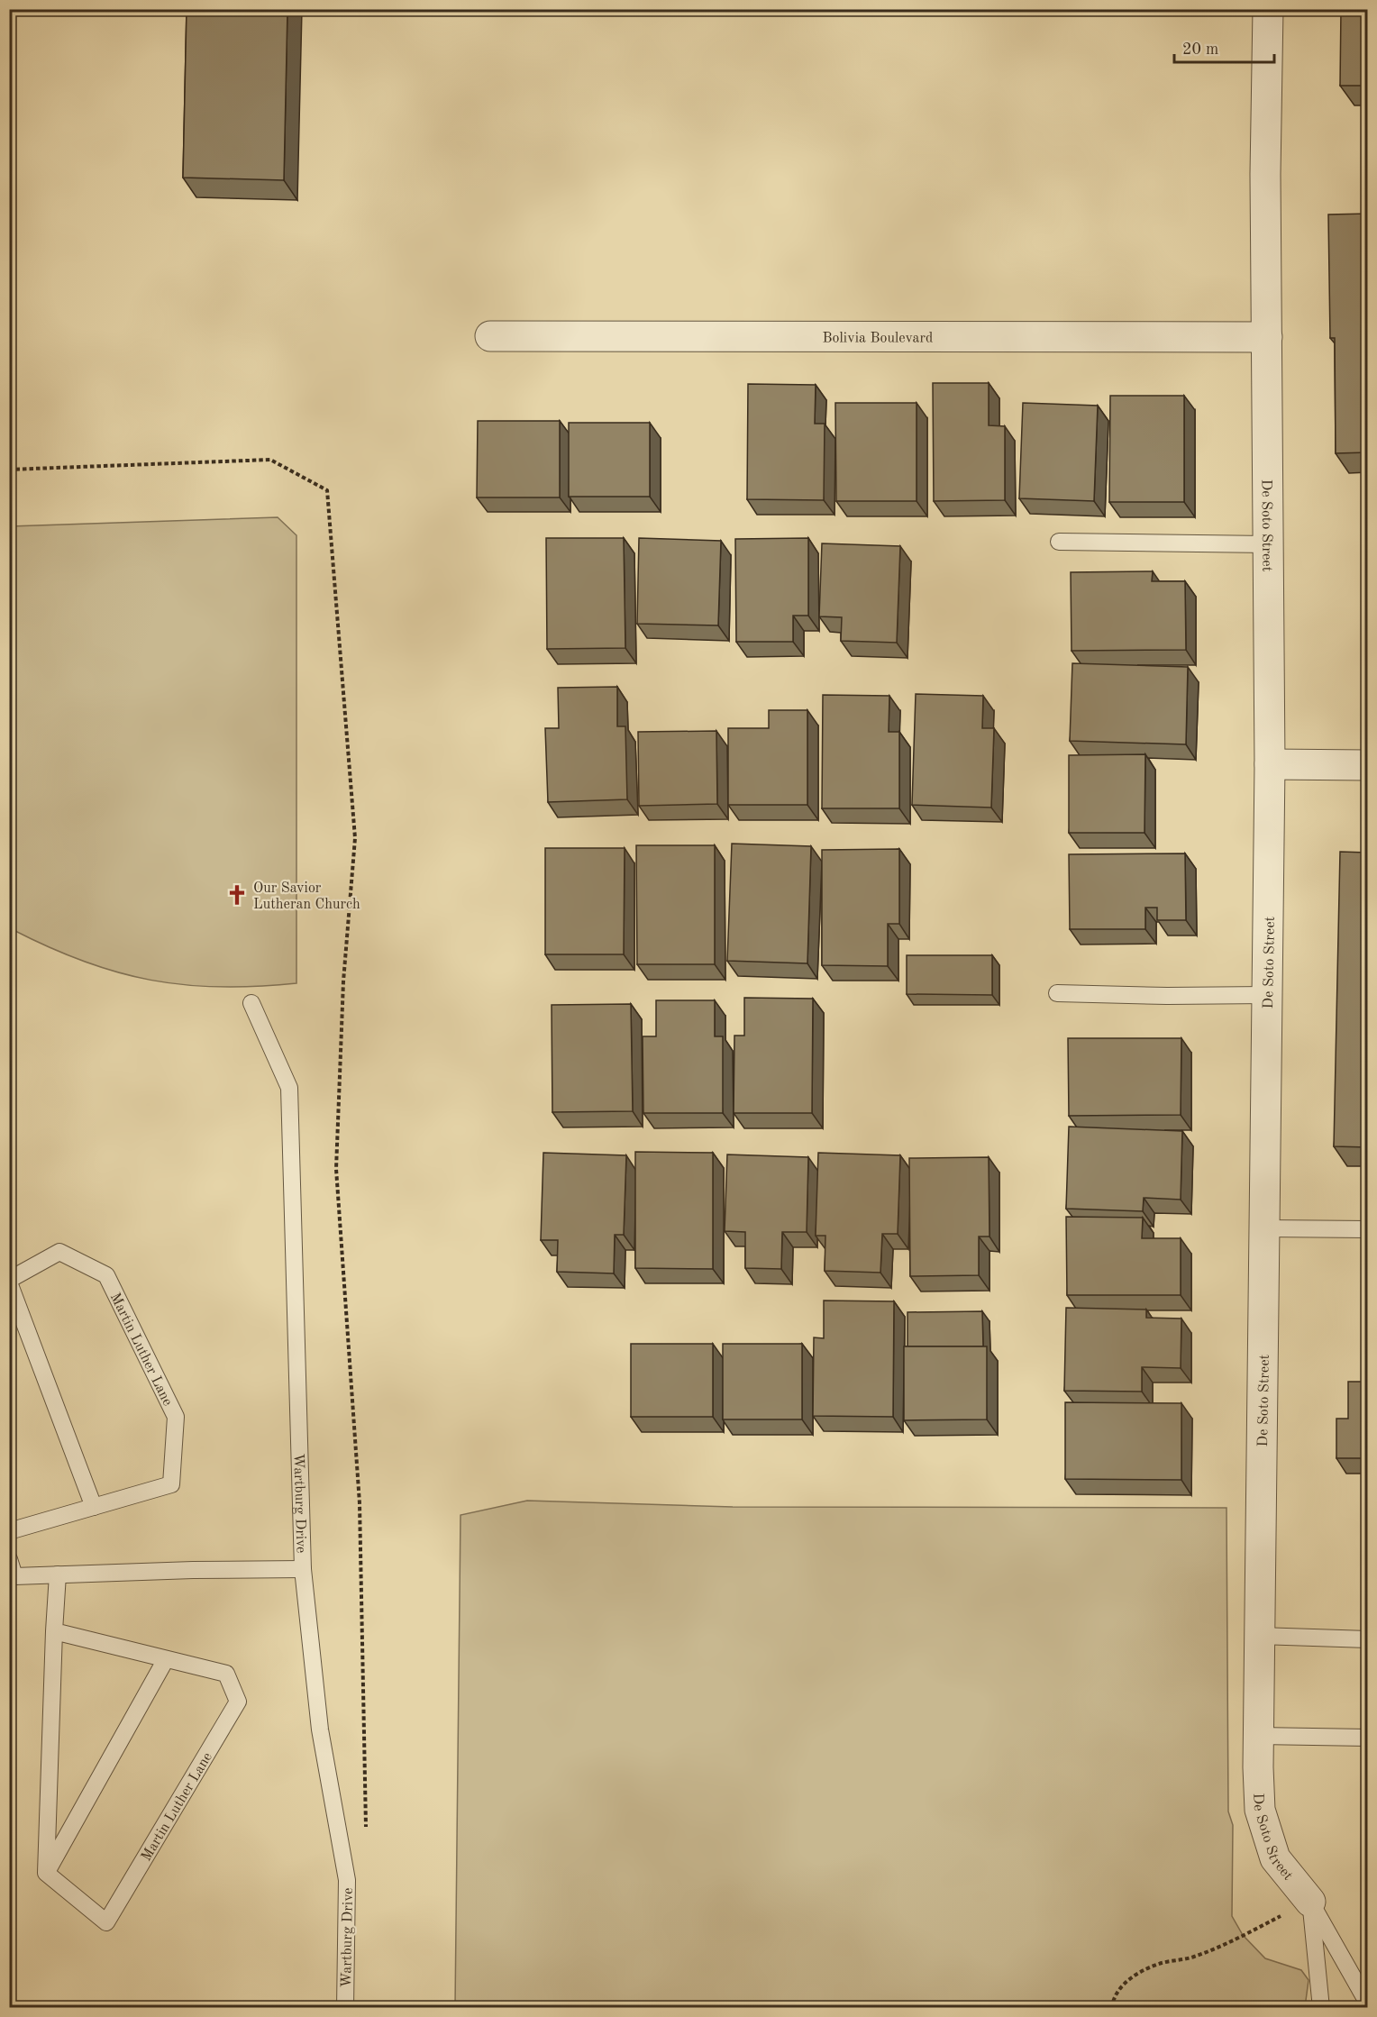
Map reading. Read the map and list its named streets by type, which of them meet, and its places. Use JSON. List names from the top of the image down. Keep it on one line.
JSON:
{"streets":{"street":["Bolivia Boulevard","De Soto Street"],"lane":["Martin Luther Lane","Wartburg Drive"]},"crossings":[["Bolivia Boulevard","De Soto Street"]],"places":{"church":["Our Savior Lutheran Church"]},"scale_bar":"20 m"}
